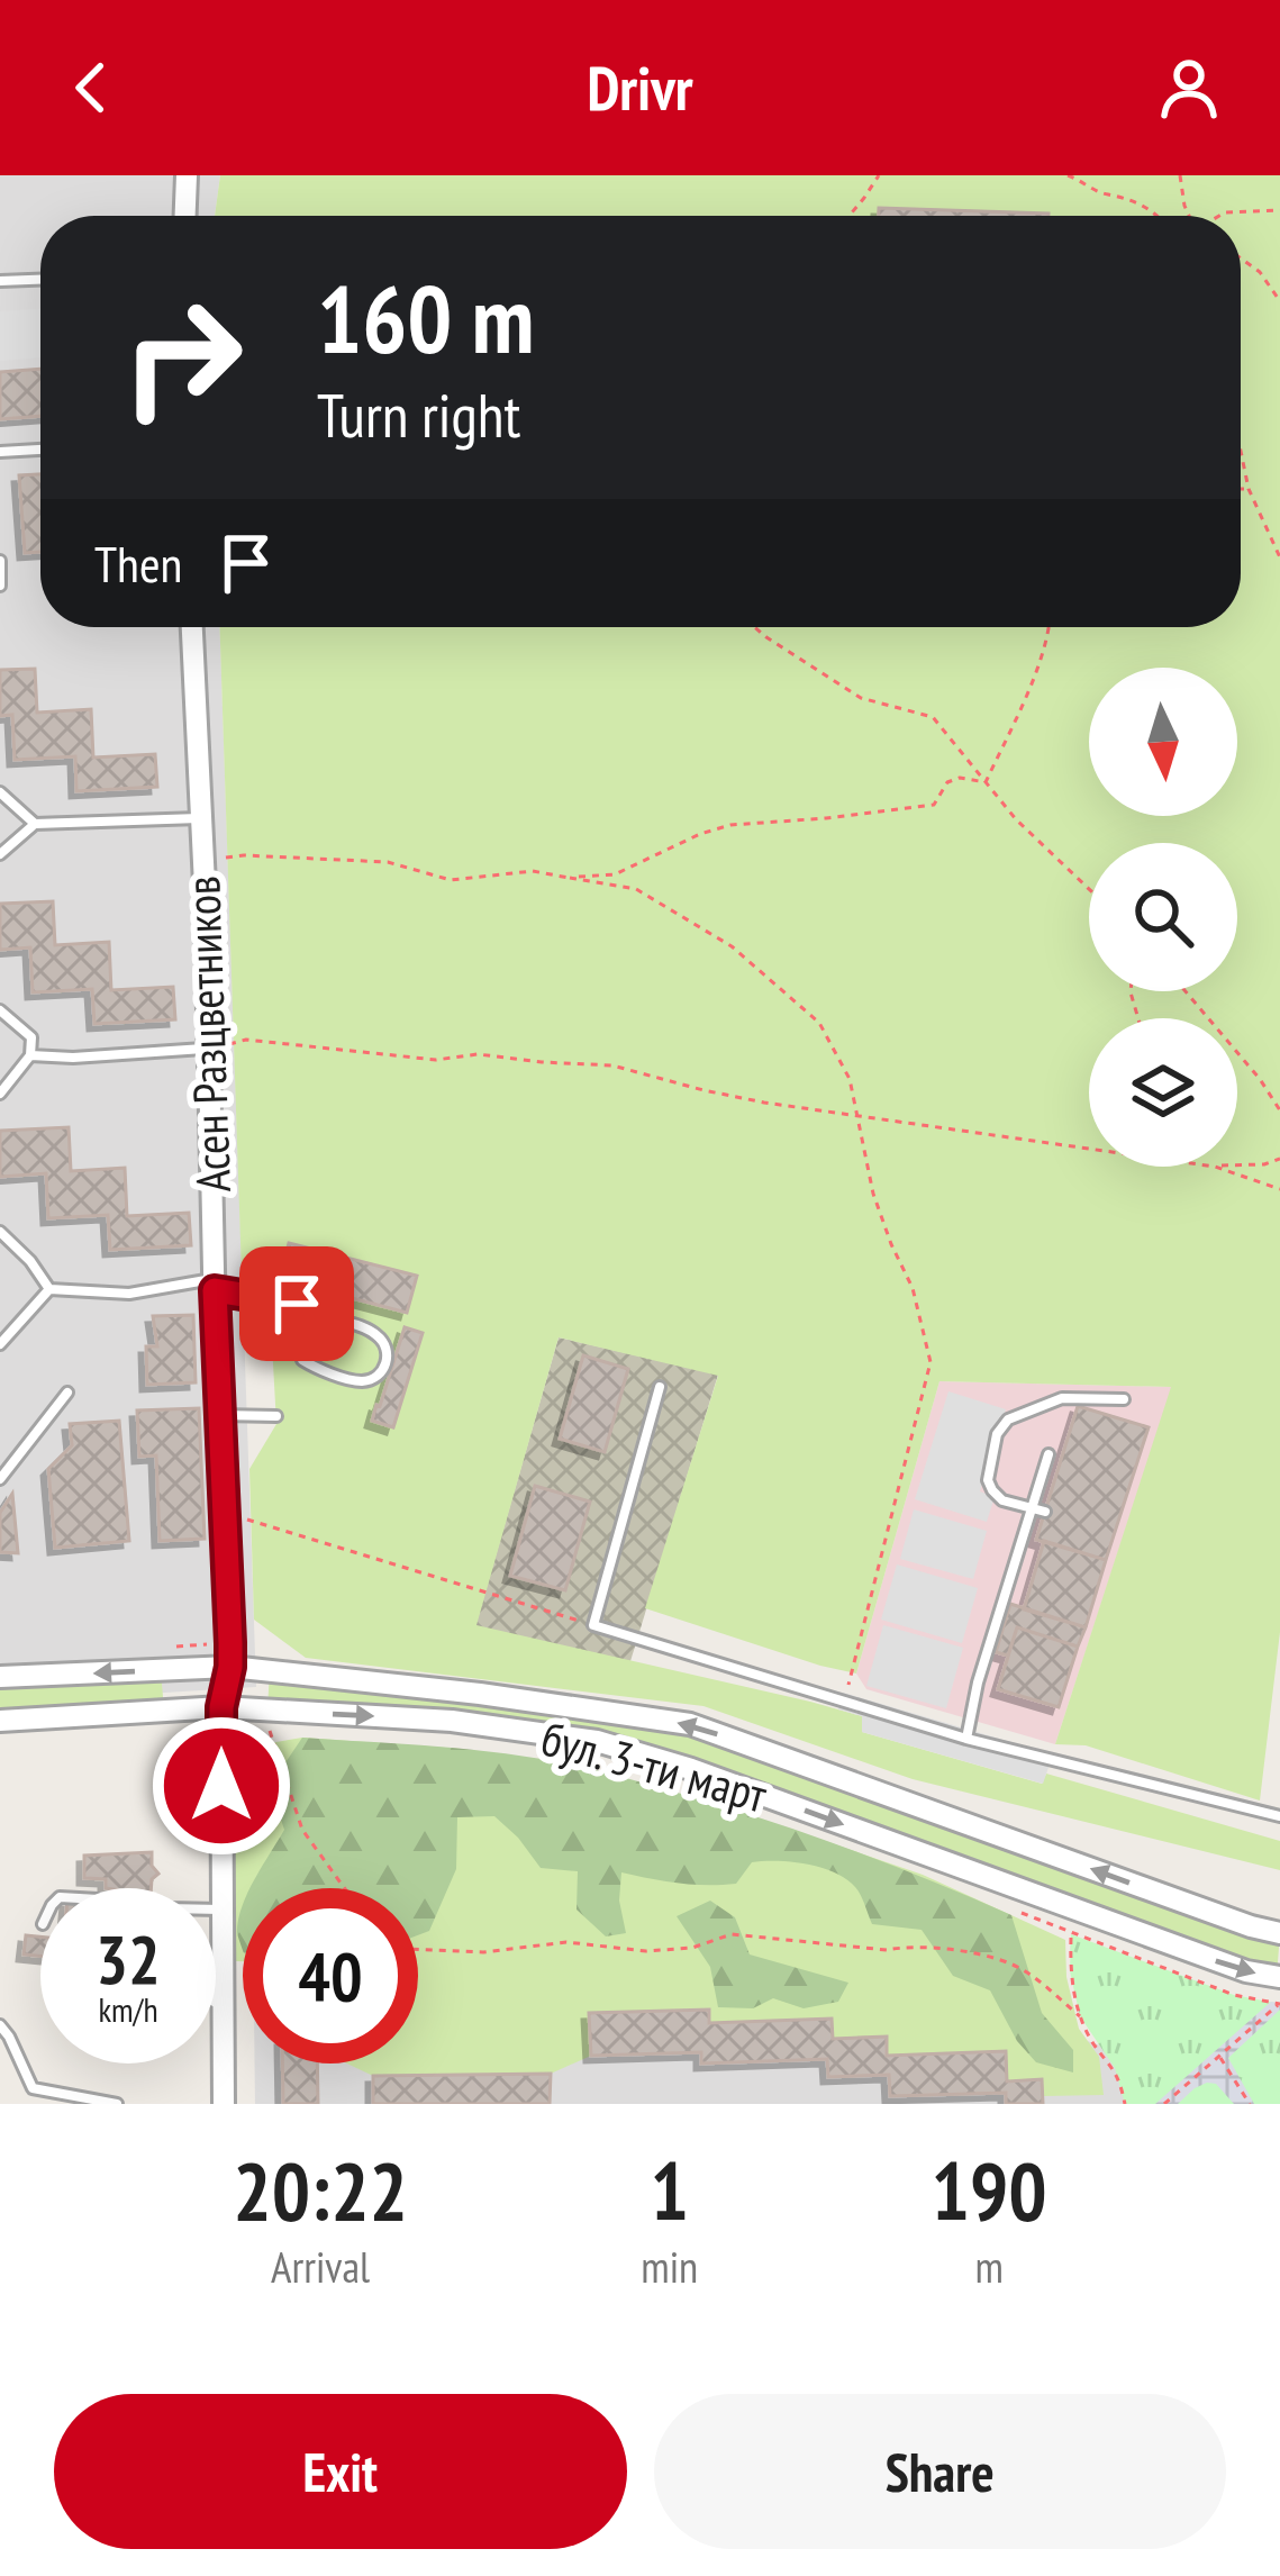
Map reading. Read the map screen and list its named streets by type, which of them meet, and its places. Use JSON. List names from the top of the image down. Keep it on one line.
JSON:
{"streets":{"street":["Асен Разцветников","бул. 3-ти март"]},"crossings":[["Асен Разцветников","бул. 3-ти март"]],"north":"bottom","page":{"header":"Drivr","turn":["160 m","Turn right"],"then":"Then","speed":"32 km/h","limit":"40","eta":["20:22","Arrival","1","min","190","m"],"buttons":["Exit","Share"]}}
